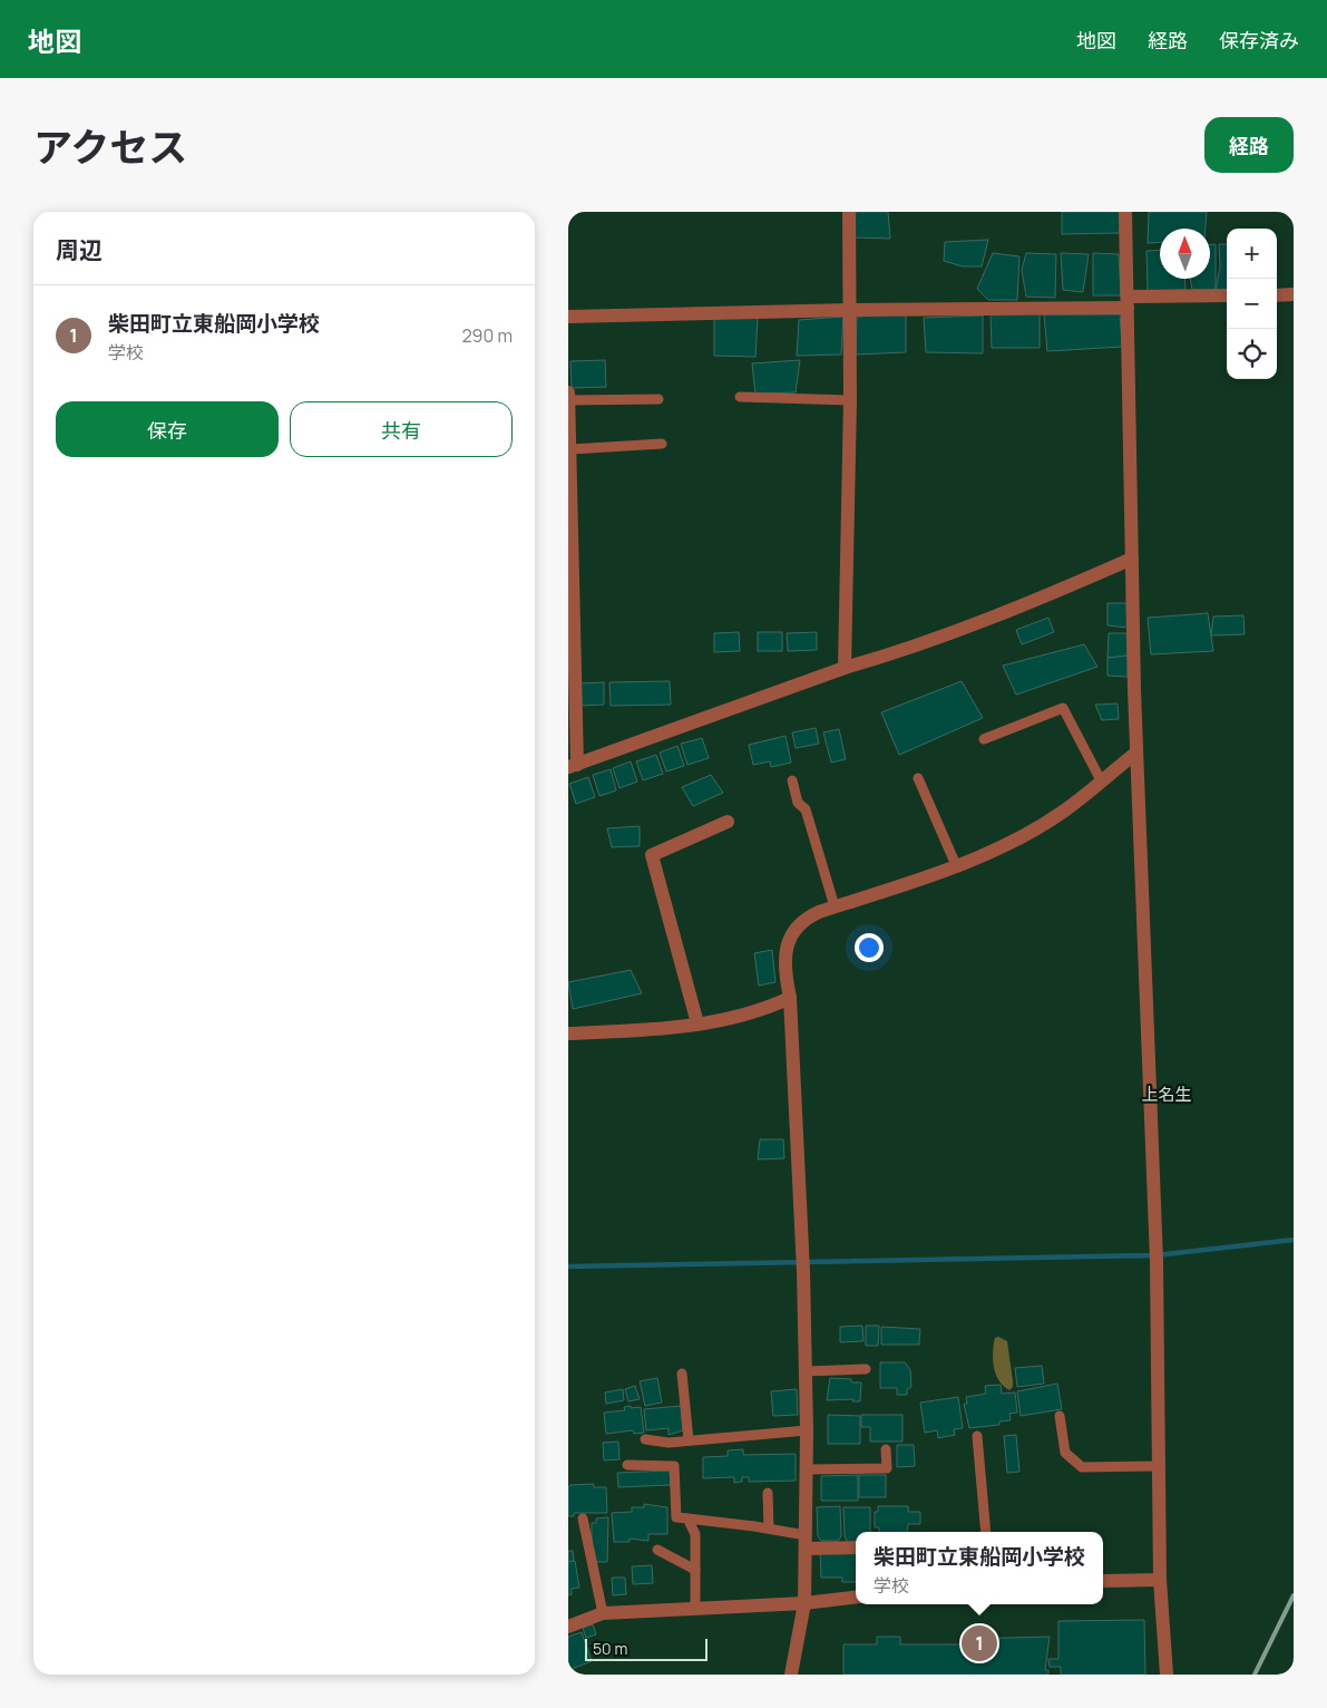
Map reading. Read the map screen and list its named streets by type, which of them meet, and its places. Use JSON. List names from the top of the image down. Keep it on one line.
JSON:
{"districts":["上名生"],"scale_bar":"50 m","north":"top","page":{"header":"地図","nav":["地図","経路","保存済み"],"title":"アクセス","buttons":["経路",["保存","共有"]],"heading":"周辺","map_buttons":["+","−"],"list":[{"mark":"1","name":"柴田町立東船岡小学校","note":"学校","value":"290 m"}],"popup":["柴田町立東船岡小学校","学校"],"pins":"1","scale":"50 m"}}
